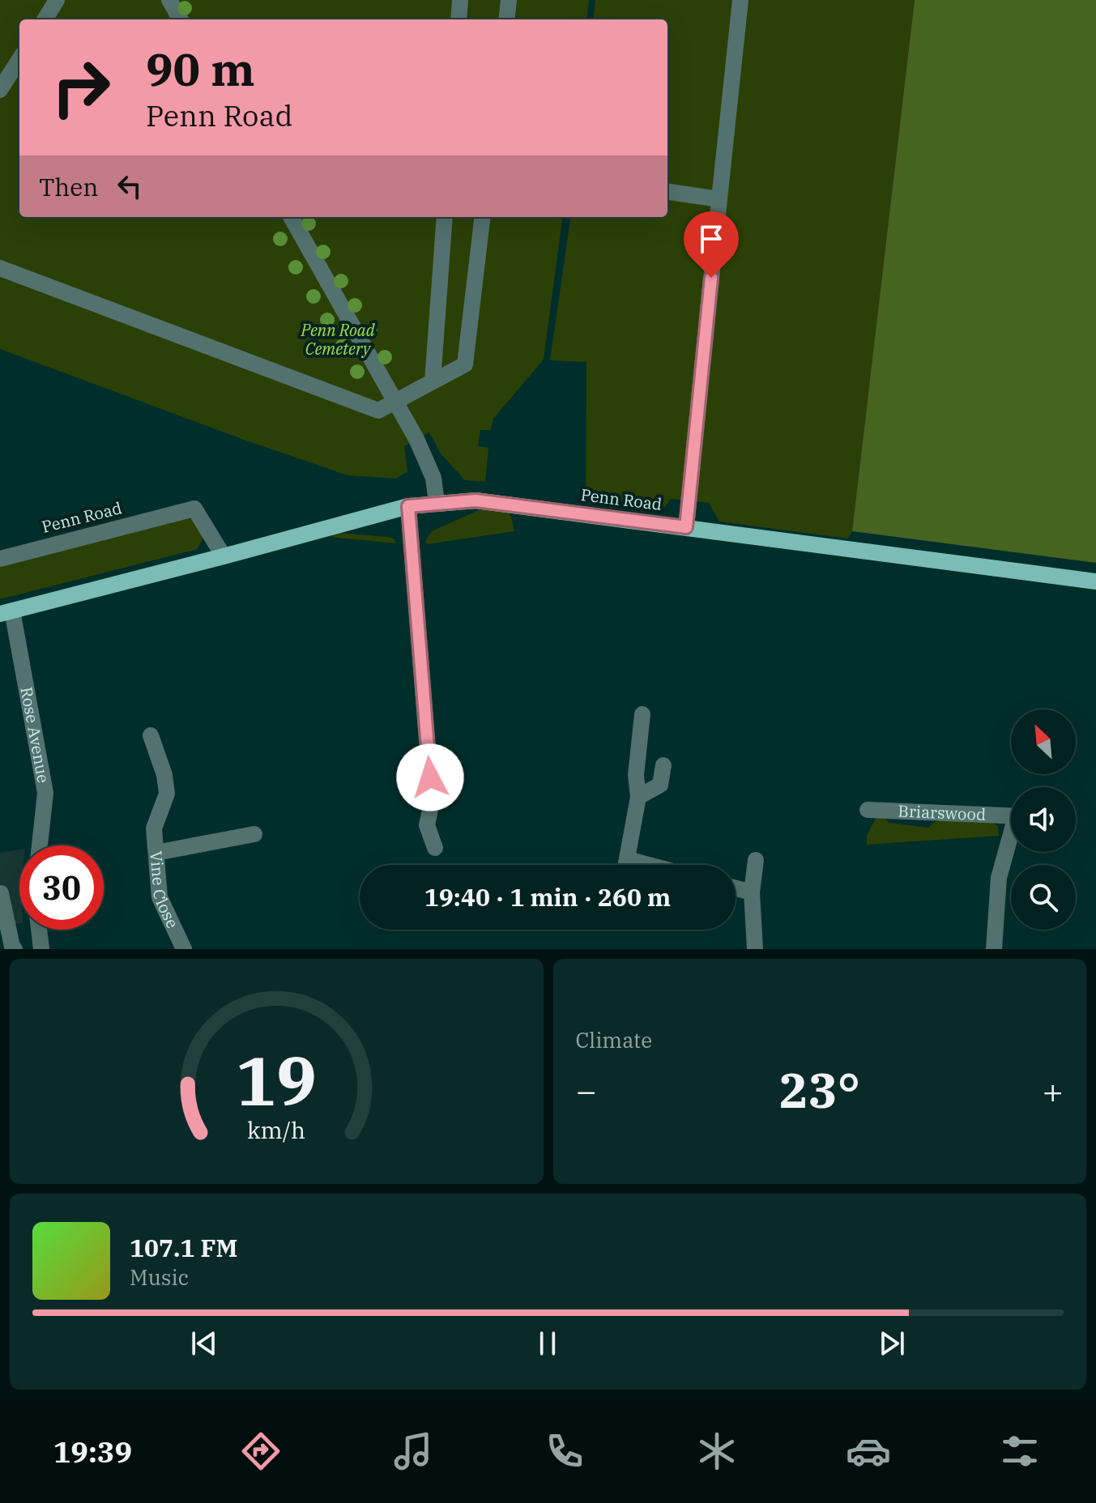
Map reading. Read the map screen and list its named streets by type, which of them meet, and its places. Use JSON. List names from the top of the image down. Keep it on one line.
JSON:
{"streets":{"main road":["Penn Road"],"street":["Rose Avenue","Briarswood","Vine Close"]},"crossings":[["Penn Road","Rose Avenue"]],"parks":["Penn Road Cemetery"],"north":"top left","page":{"turn":["90 m","Penn Road"],"then":"Then","limit":"30","trip":"19:40 · 1 min · 260 m","tile":"Climate","heat":["−","23°","+"],"song":["107.1 FM","Music"],"tabs":"19:39","gauge":["19","km/h"]}}
